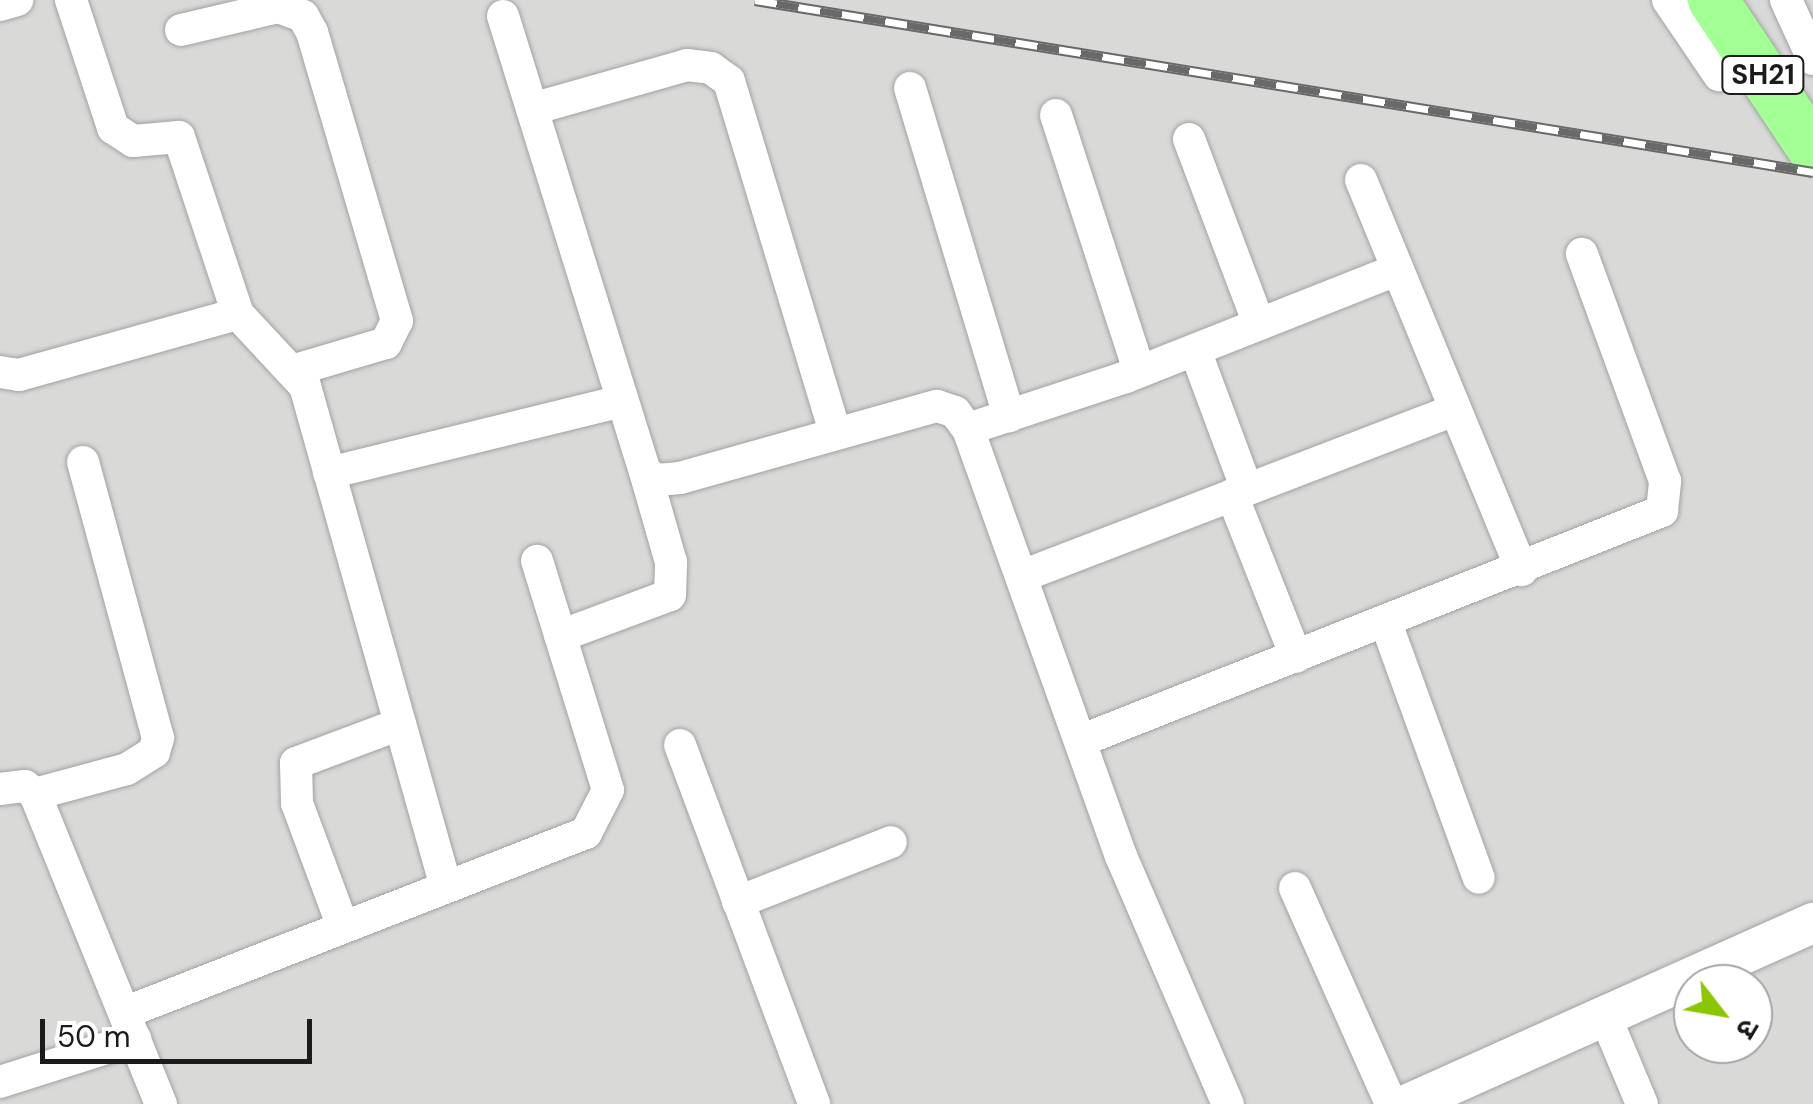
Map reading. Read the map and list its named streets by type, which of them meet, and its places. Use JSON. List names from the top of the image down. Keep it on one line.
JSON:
{"streets":{"main road":["SH21"]},"scale_bar":"50 m","north":"bottom right"}
